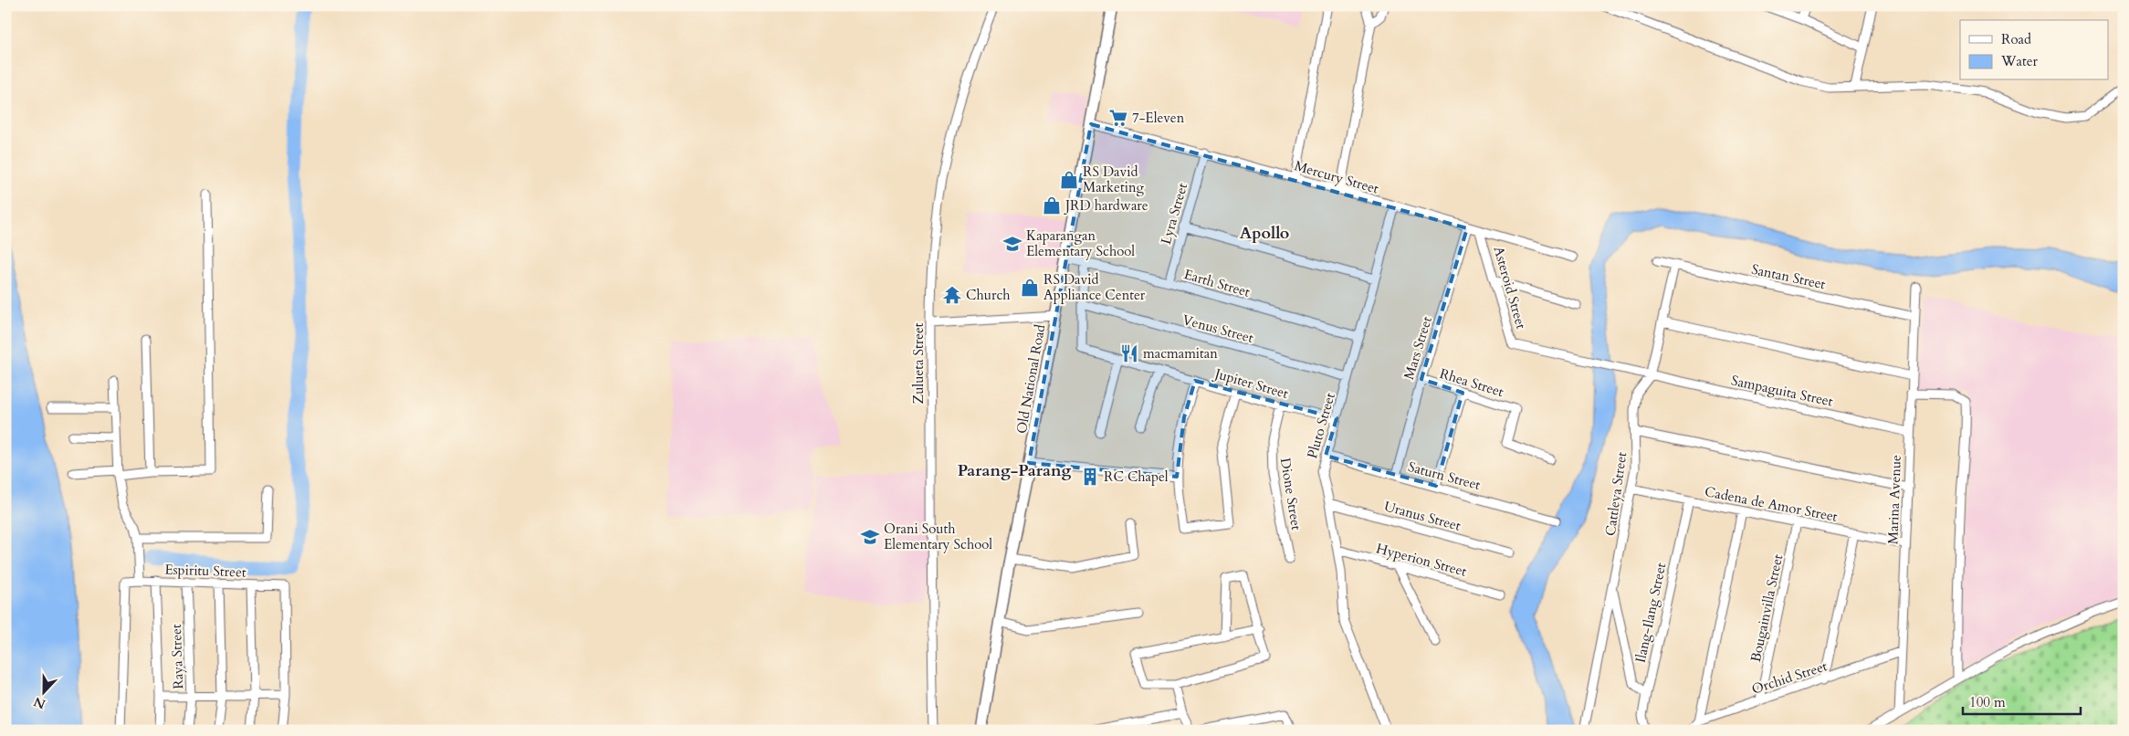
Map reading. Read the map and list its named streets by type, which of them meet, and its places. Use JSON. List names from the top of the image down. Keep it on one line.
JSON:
{"streets":{"main road":["Old National Road"],"street":["Mercury Street","Lyra Street","Santan Street","Earth Street","Asteroid Street","Venus Street","Mars Street","Zulueta Street","Rhea Street","Jupiter Street","Sampaguita Street","Pluto Street","Saturn Street","Dione Street","Cattleya Street","Marina Avenue","Cadena de Amor Street","Uranus Street","Hyperion Street","Espiritu Street","Bougainvilla Street","Ilang-Ilang Street","Raya Street","Orchid Street"]},"crossings":[["Mercury Street","Lyra Street"],["Mercury Street","Asteroid Street"],["Mercury Street","Mars Street"],["Mercury Street","Old National Road"],["Mercury Street","Pluto Street"],["Lyra Street","Earth Street"],["Santan Street","Cattleya Street"],["Santan Street","Marina Avenue"],["Earth Street","Old National Road"],["Earth Street","Pluto Street"],["Asteroid Street","Sampaguita Street"],["Venus Street","Jupiter Street"],["Venus Street","Pluto Street"],["Mars Street","Rhea Street"],["Mars Street","Saturn Street"],["Jupiter Street","Pluto Street"],["Jupiter Street","Dione Street"],["Sampaguita Street","Cattleya Street"],["Sampaguita Street","Marina Avenue"],["Pluto Street","Saturn Street"],["Pluto Street","Uranus Street"],["Pluto Street","Hyperion Street"],["Cattleya Street","Cadena de Amor Street"],["Marina Avenue","Cadena de Amor Street"],["Marina Avenue","Orchid Street"],["Cadena de Amor Street","Bougainvilla Street"],["Cadena de Amor Street","Ilang-Ilang Street"],["Espiritu Street","Raya Street"],["Bougainvilla Street","Orchid Street"]],"districts":["Apollo","Parang-Parang"],"places":{"supermarket":["7-Eleven"],"shop":["RS David Marketing","JRD hardware","RS David Appliance Center"],"school or university":["Kaparangan Elementary School","Orani South Elementary School"],"temple":["Church"],"restaurant":["macmamitan"],"building":["RC Chapel"]},"legend":["Road","Water"],"scale_bar":"100 m","north":"bottom"}
